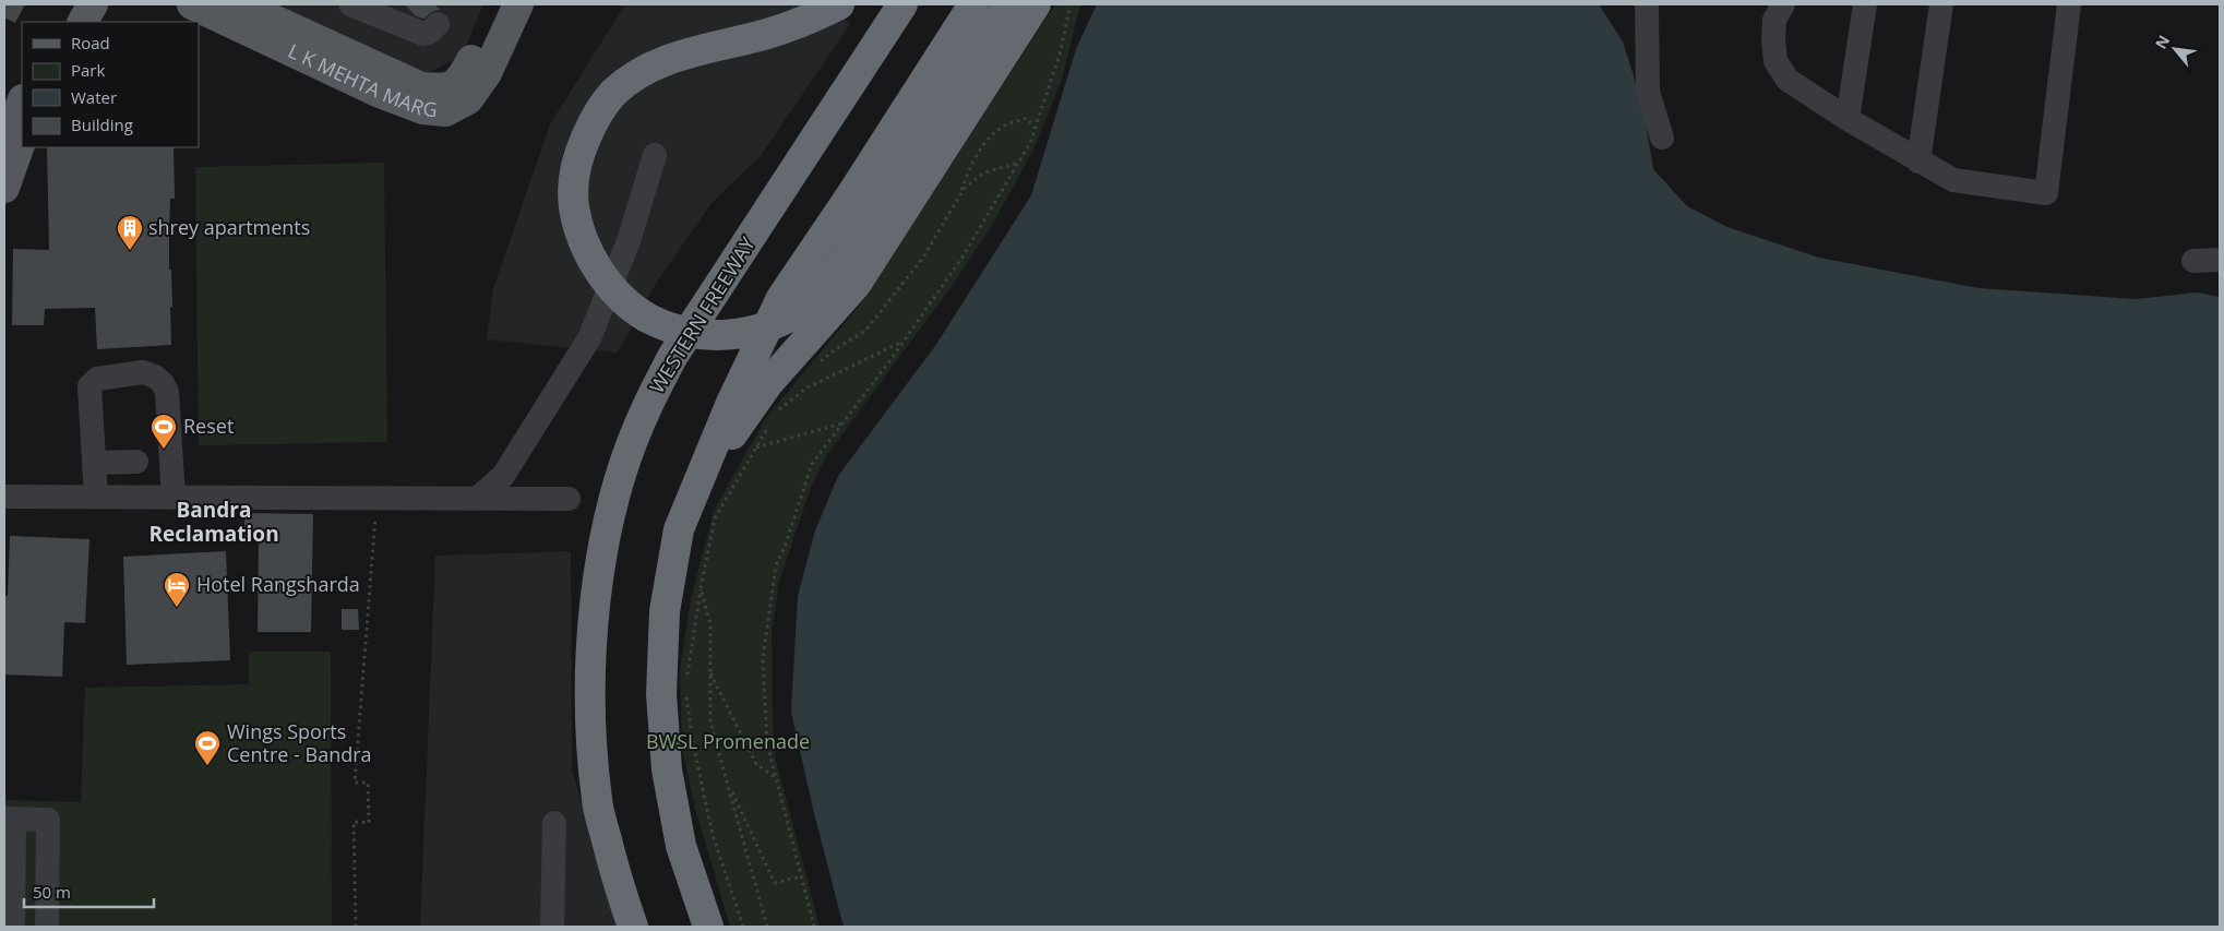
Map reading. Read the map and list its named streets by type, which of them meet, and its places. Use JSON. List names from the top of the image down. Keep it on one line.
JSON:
{"streets":{"highway":["WESTERN FREEWAY"],"main road":["L K MEHTA MARG"]},"districts":["Bandra Reclamation"],"parks":["BWSL Promenade"],"places":{"building":["shrey apartments"],"sports":["Reset","Wings Sports Centre - Bandra"],"hotel":["Hotel Rangsharda"]},"legend":["Road","Park","Water","Building"],"scale_bar":"50 m","north":"top left"}
